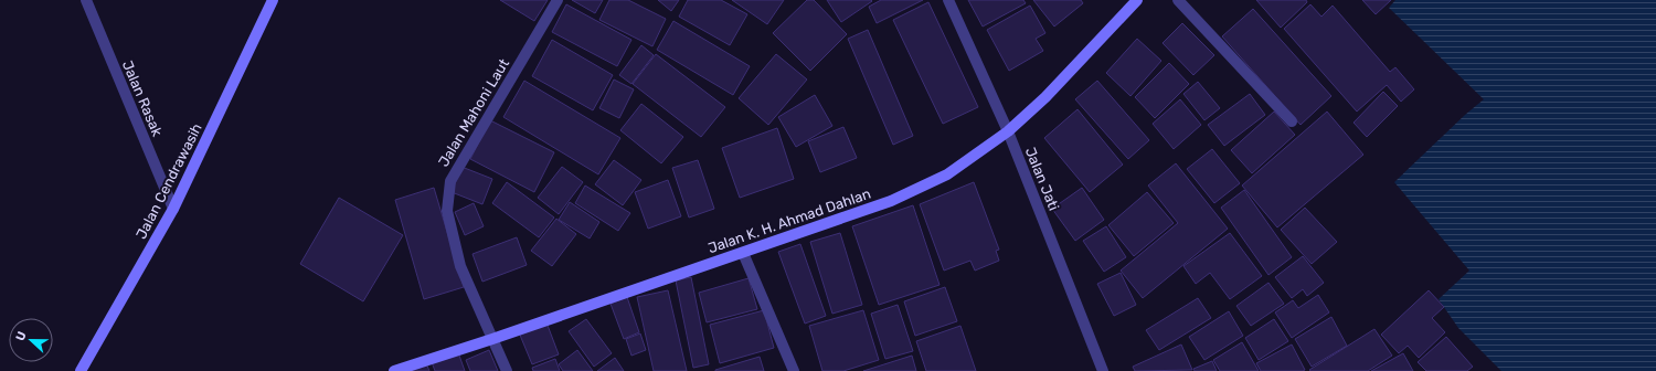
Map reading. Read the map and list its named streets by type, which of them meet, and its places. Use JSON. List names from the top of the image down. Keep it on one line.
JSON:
{"streets":{"main road":["Jalan Cendrawasih","Jalan K. H. Ahmad Dahlan"],"street":["Jalan Rasak","Jalan Mahoni Laut","Jalan Jati"]},"crossings":[["Jalan Rasak","Jalan Cendrawasih"],["Jalan Mahoni Laut","Jalan K. H. Ahmad Dahlan"],["Jalan Jati","Jalan K. H. Ahmad Dahlan"]],"north":"left"}
